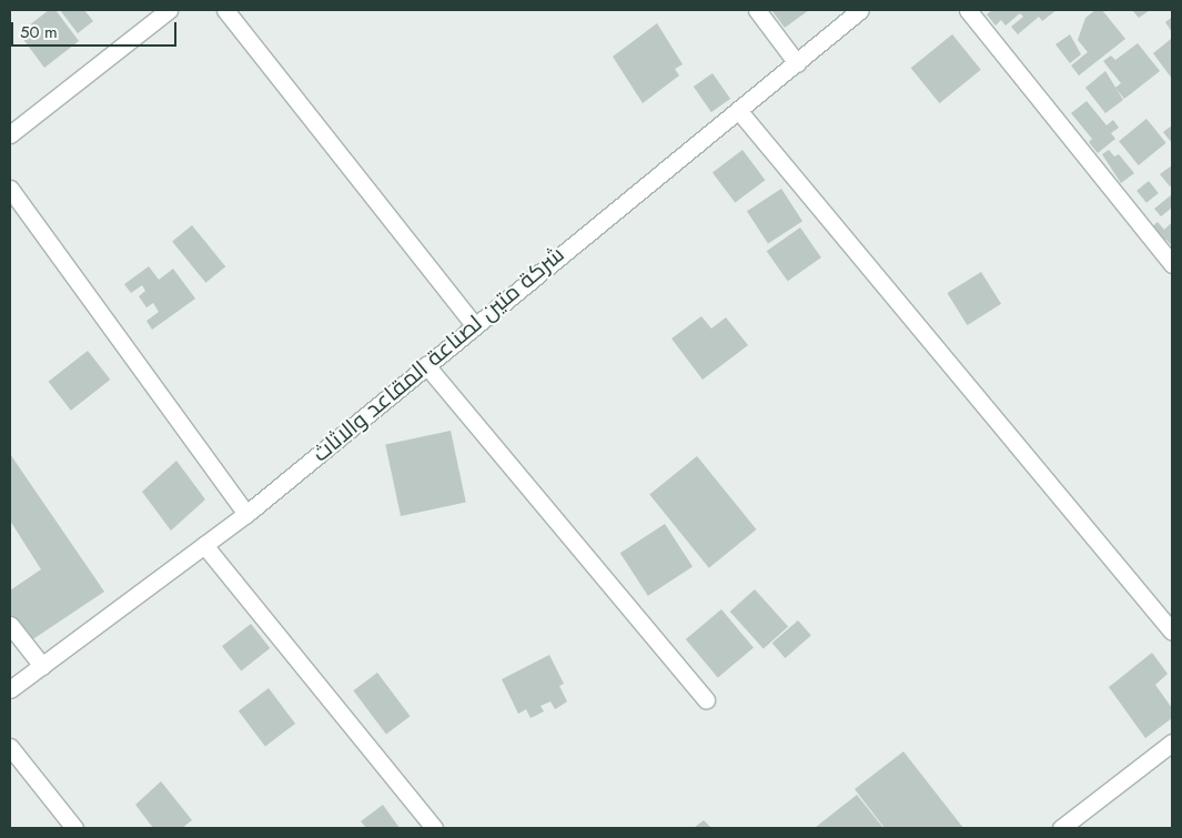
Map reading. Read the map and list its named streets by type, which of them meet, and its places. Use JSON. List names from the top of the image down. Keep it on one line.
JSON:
{"streets":{"street":["شركة متين لصناعة المقاعد والاثاث"]},"scale_bar":"50 m"}
